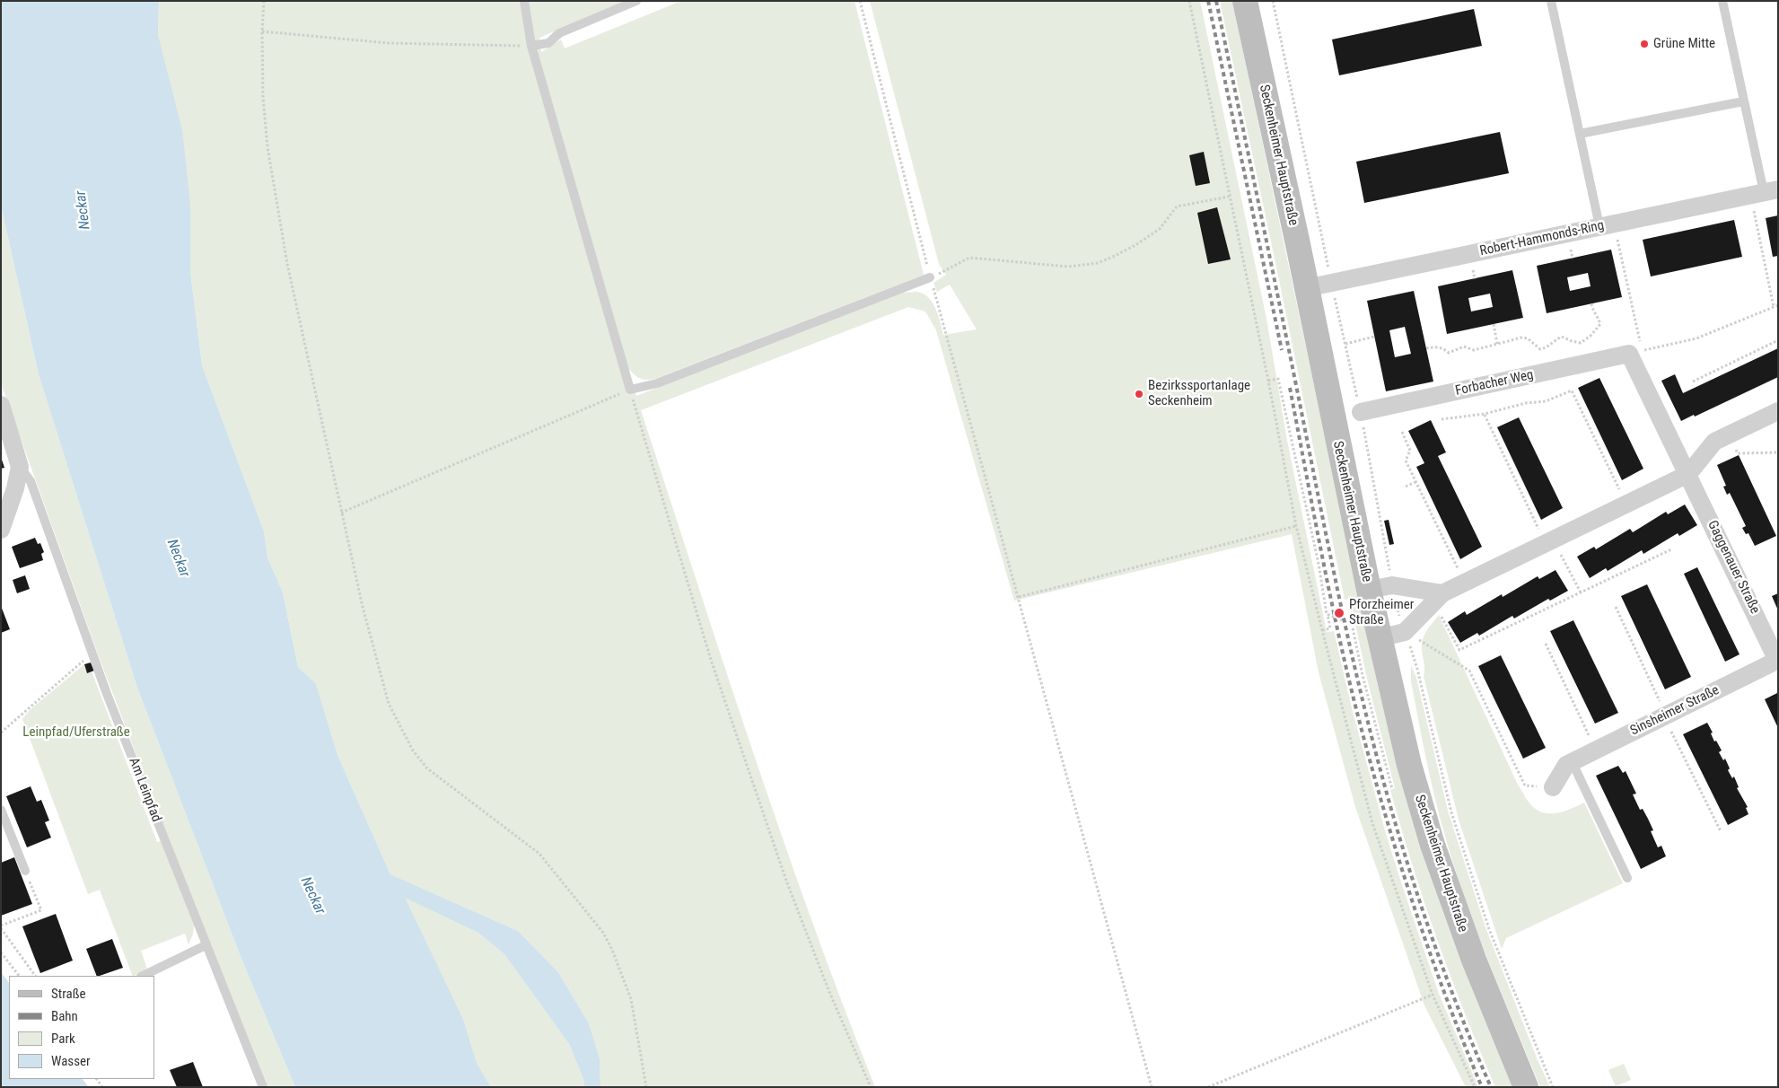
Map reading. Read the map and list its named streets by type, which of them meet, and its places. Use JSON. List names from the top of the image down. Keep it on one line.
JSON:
{"streets":{"main road":["Seckenheimer Hauptstraße"],"street":["Robert-Hammonds-Ring","Forbacher Weg","Gaggenauer Straße","Sinsheimer Straße"],"lane":["Am Leinpfad"]},"crossings":[["Seckenheimer Hauptstraße","Robert-Hammonds-Ring"],["Gaggenauer Straße","Sinsheimer Straße"]],"water":["Neckar"],"parks":["Leinpfad/Uferstraße"],"places":["Grüne Mitte","Bezirkssportanlage Seckenheim","Pforzheimer Straße"],"legend":["Straße","Bahn","Park","Wasser"]}
